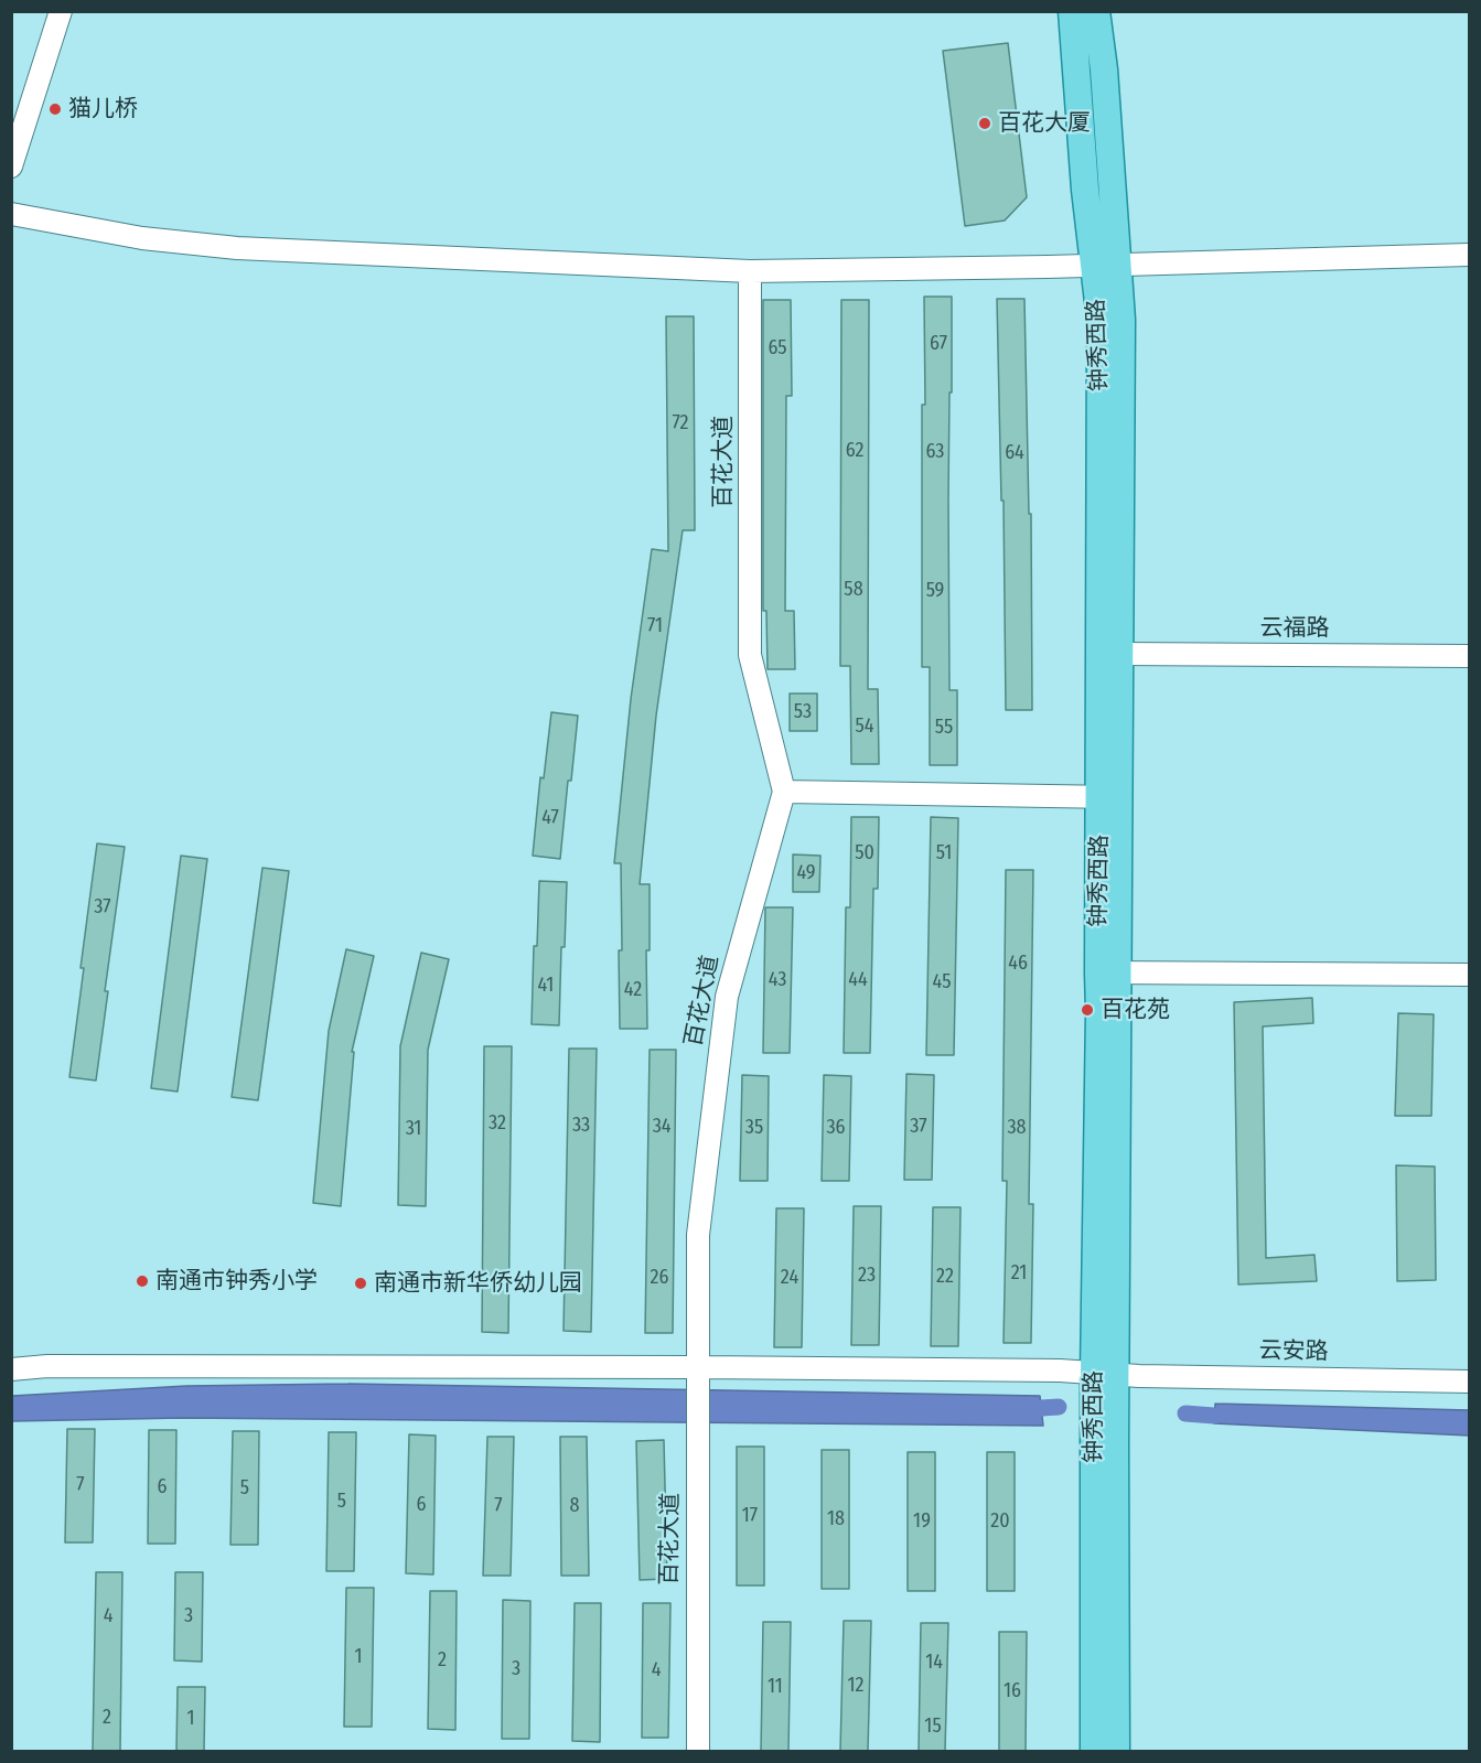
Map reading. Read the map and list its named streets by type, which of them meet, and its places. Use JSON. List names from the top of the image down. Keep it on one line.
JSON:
{"streets":{"main road":["钟秀西路"],"street":["百花大道","云福路","云安路"]},"crossings":[["钟秀西路","云福路"],["钟秀西路","云安路"],["百花大道","云安路"]],"places":["猫儿桥","百花大厦","百花苑","南通市钟秀小学","南通市新华侨幼儿园"],"house_numbers":["67","65","72","62","63","64","58","59","71","53","54","55","47","50","51","49","37","46","43","44","45","41","42","32","33","34","37","35","36","38","31","21","23","22","26","24","7","6","5","5","6","7","8","17","18","19","20","4","3","1","2","14","3","4","12","11","16","2","1","15"]}
